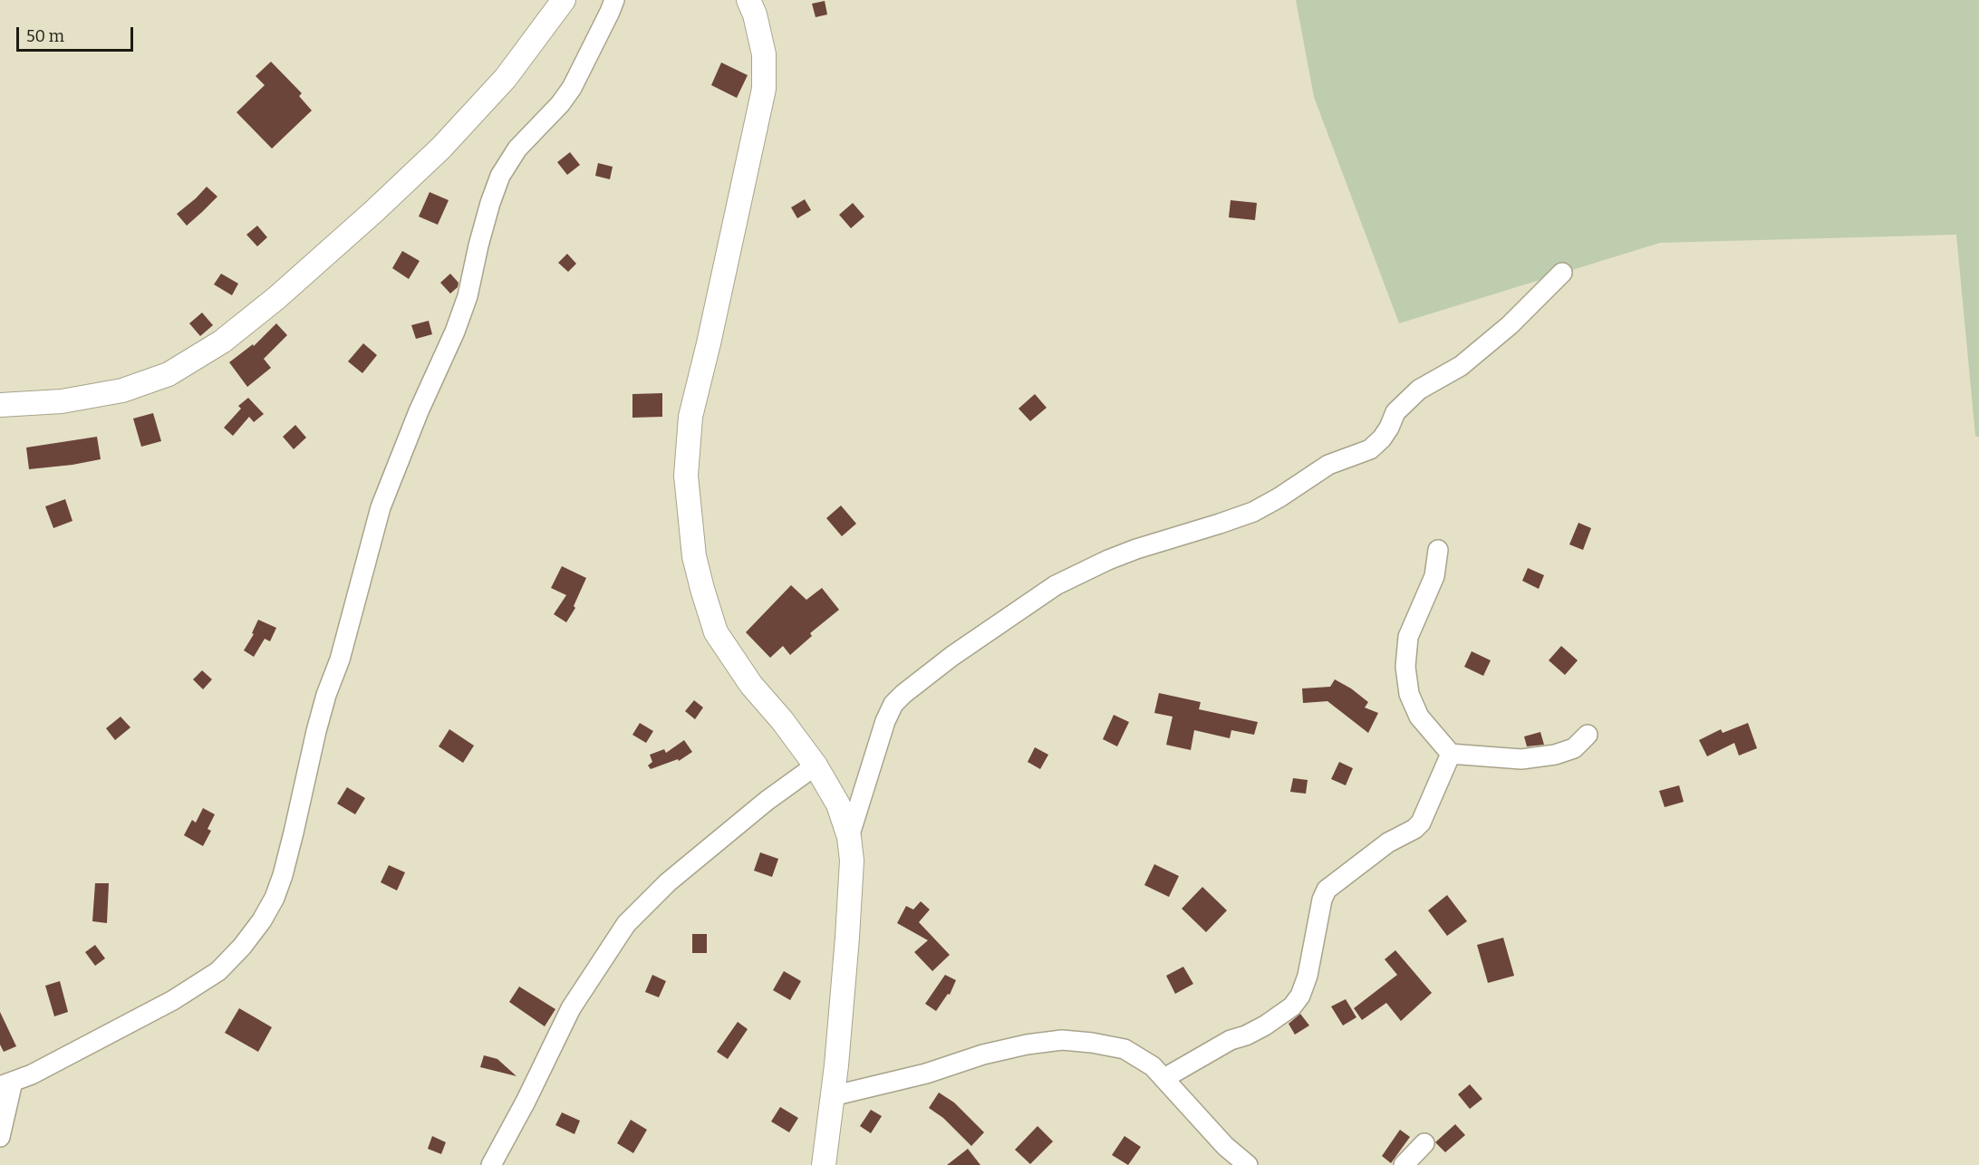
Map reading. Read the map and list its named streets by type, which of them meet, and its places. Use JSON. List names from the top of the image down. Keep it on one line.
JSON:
{"scale_bar":"50 m"}
